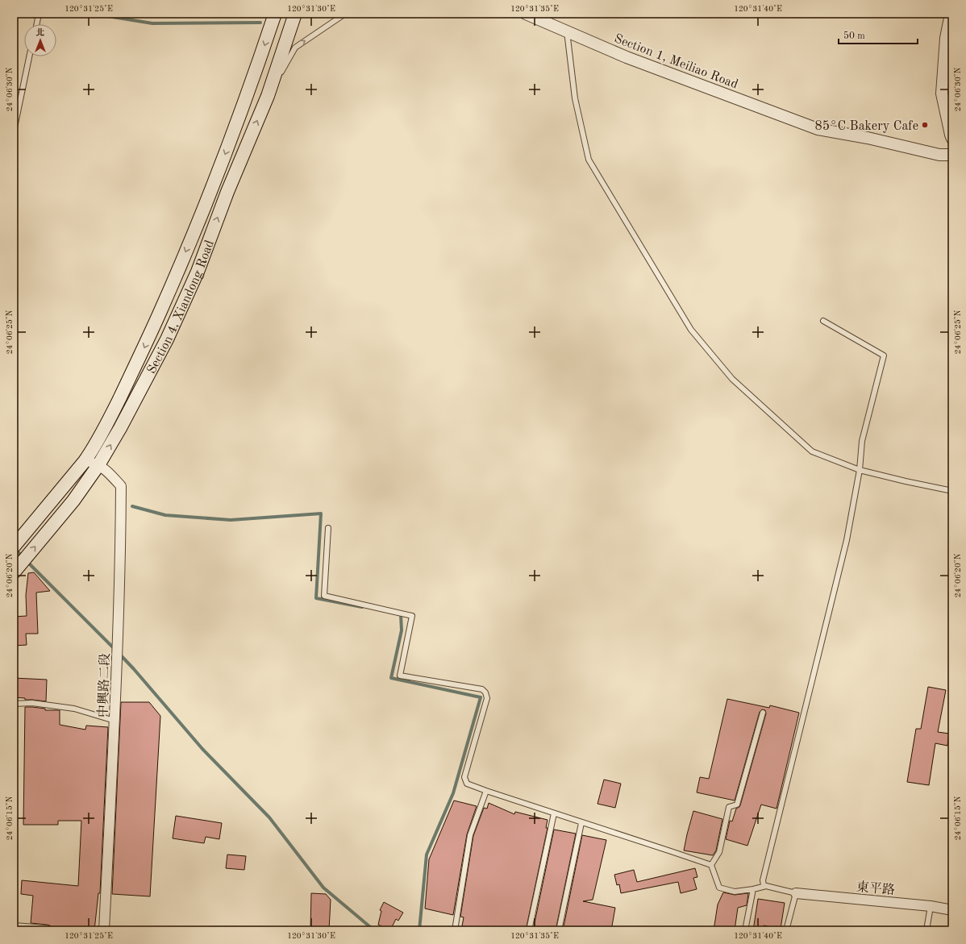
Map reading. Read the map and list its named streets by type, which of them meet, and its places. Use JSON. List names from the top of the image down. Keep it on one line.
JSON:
{"streets":{"main road":["Section 4, Xiandong Road"],"street":["Section 1, Meiliao Road","中興路二段","東平路"]},"crossings":[["Section 4, Xiandong Road","中興路二段"]],"places":["85°C Bakery Cafe"],"scale_bar":"50 m","north":"top","coordinates":["120°31'25\"E","120°31'30\"E","120°31'35\"E","120°31'40\"E","24°06'30\"N","24°06'25\"N","24°06'20\"N","24°06'15\"N"]}
